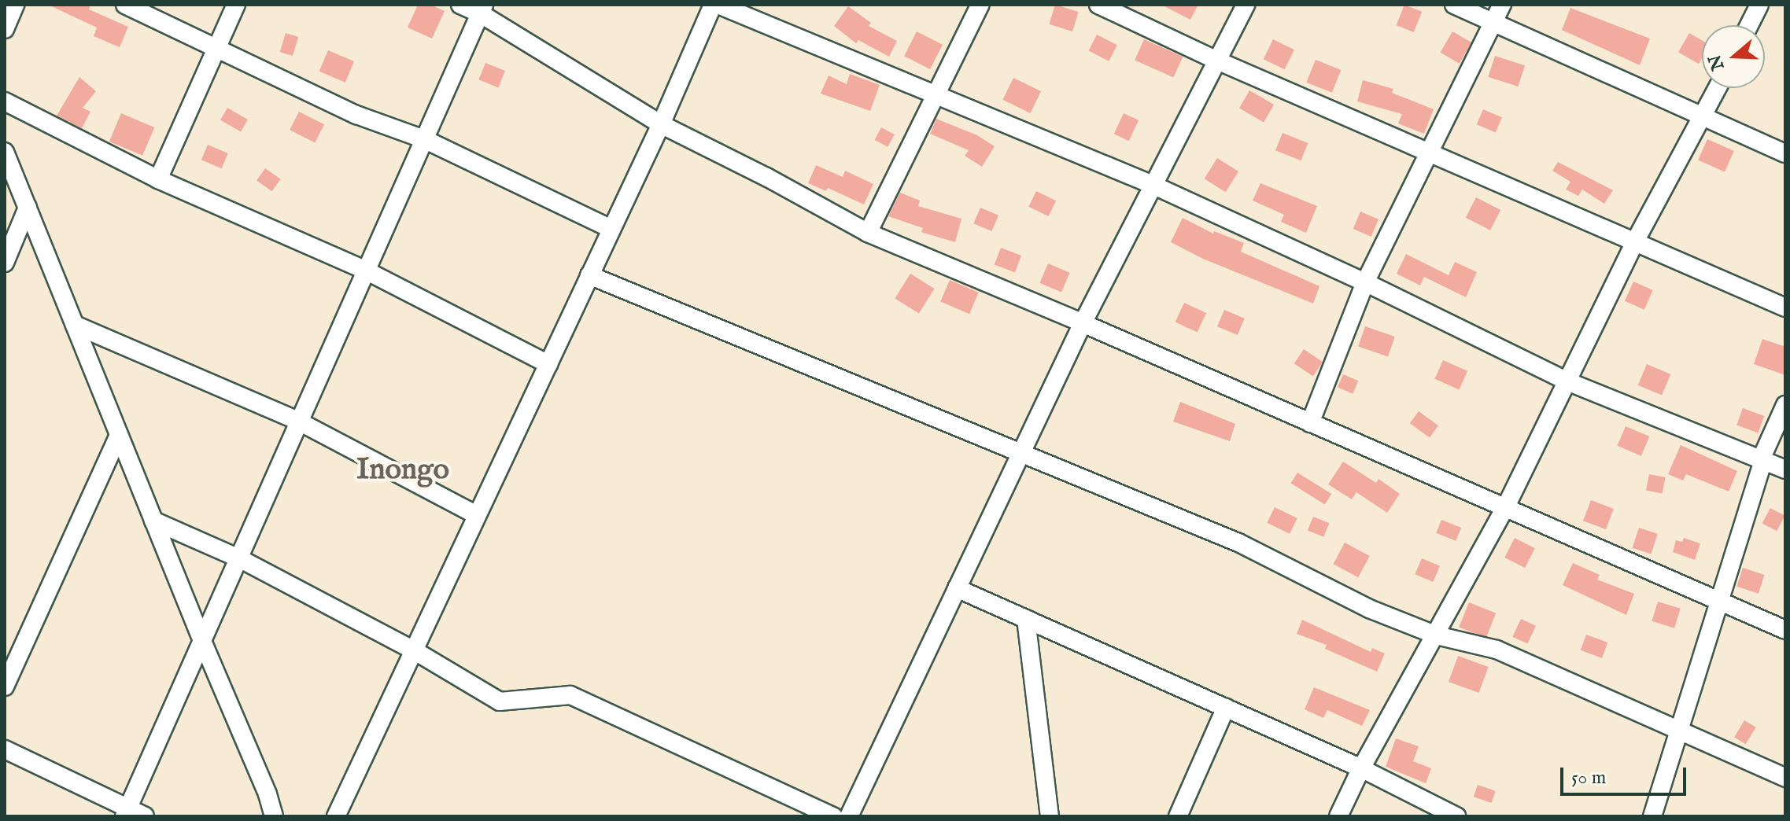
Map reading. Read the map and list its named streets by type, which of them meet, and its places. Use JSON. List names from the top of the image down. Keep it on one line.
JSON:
{"districts":["Inongo"],"scale_bar":"50 m","north":"left"}
